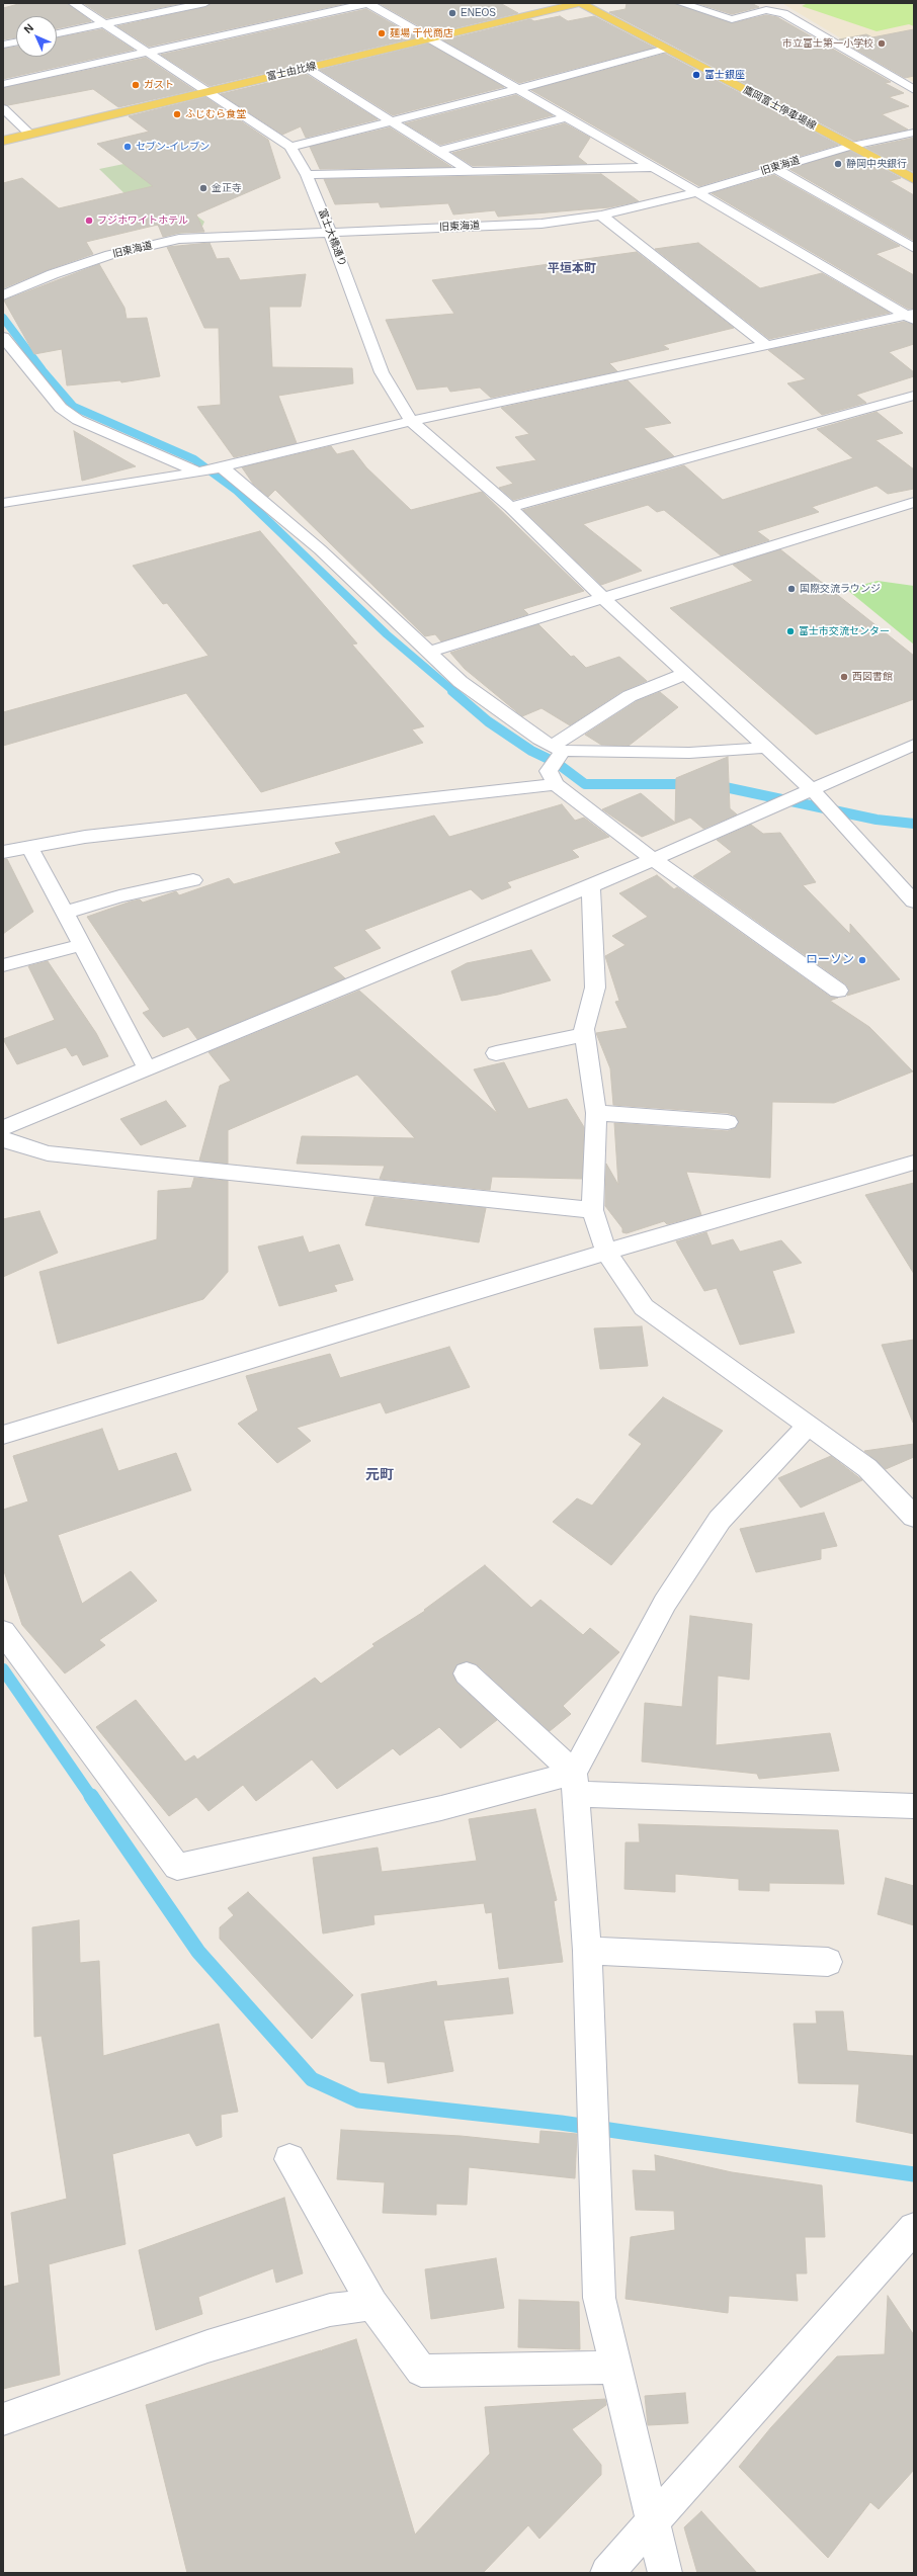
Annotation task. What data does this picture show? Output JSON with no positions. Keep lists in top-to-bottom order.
{
  "streets": {
    "main road": ["富士由比線", "鷹岡富士停車場線"],
    "street": ["旧東海道", "富士大橋通り"]
  },
  "crossings": [
    ["富士由比線", "鷹岡富士停車場線"],
    ["富士由比線", "富士大橋通り"],
    ["鷹岡富士停車場線", "旧東海道"],
    ["旧東海道", "富士大橋通り"]
  ],
  "districts": ["平垣本町", "元町"],
  "places": [
    "ENEOS",
    "麺場 千代商店",
    "市立富士第一小学校",
    "富士銀座",
    "ガスト",
    "ふじむら食堂",
    "セブン-イレブン",
    "静岡中央銀行",
    "金正寺",
    "フジホワイトホテル",
    "国際交流ラウンジ",
    "富士市交流センター",
    "西図書館",
    "ローソン"
  ],
  "north": "top left"
}
